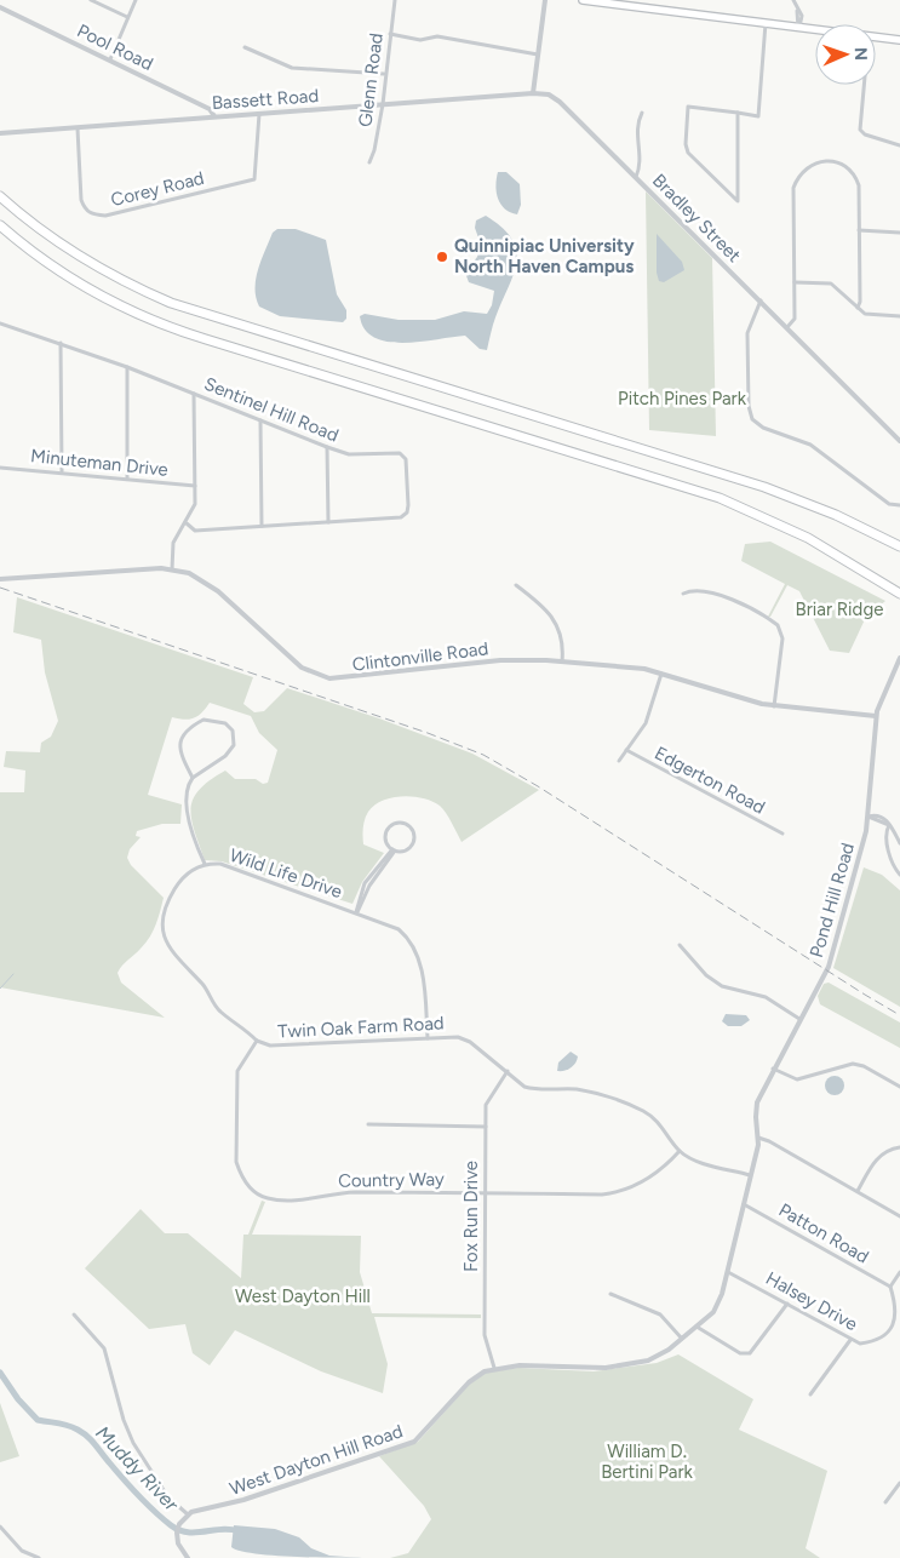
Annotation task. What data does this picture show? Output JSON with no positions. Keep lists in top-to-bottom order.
{
  "streets": {
    "street": [
      "Pool Road",
      "Glenn Road",
      "Bassett Road",
      "Corey Road",
      "Bradley Street",
      "Sentinel Hill Road",
      "Minuteman Drive",
      "Clintonville Road",
      "Edgerton Road",
      "Wild Life Drive",
      "Pond Hill Road",
      "Twin Oak Farm Road",
      "Country Way",
      "Fox Run Drive",
      "Patton Road",
      "Halsey Drive",
      "West Dayton Hill Road"
    ]
  },
  "crossings": [
    ["Pool Road", "Bassett Road"],
    ["Glenn Road", "Bassett Road"],
    ["Bassett Road", "Corey Road"],
    ["Bassett Road", "Bradley Street"],
    ["Clintonville Road", "Edgerton Road"],
    ["Clintonville Road", "Pond Hill Road"],
    ["Wild Life Drive", "Twin Oak Farm Road"],
    ["Wild Life Drive", "Country Way"],
    ["Twin Oak Farm Road", "Country Way"],
    ["Twin Oak Farm Road", "Fox Run Drive"],
    ["Country Way", "Fox Run Drive"],
    ["Fox Run Drive", "West Dayton Hill Road"],
    ["Patton Road", "Halsey Drive"]
  ],
  "water": ["Muddy River"],
  "parks": [
    "Pitch Pines Park",
    "Briar Ridge",
    "West Dayton Hill",
    "William D. Bertini Park"
  ],
  "places": ["Quinnipiac University North Haven Campus"],
  "north": "right"
}
